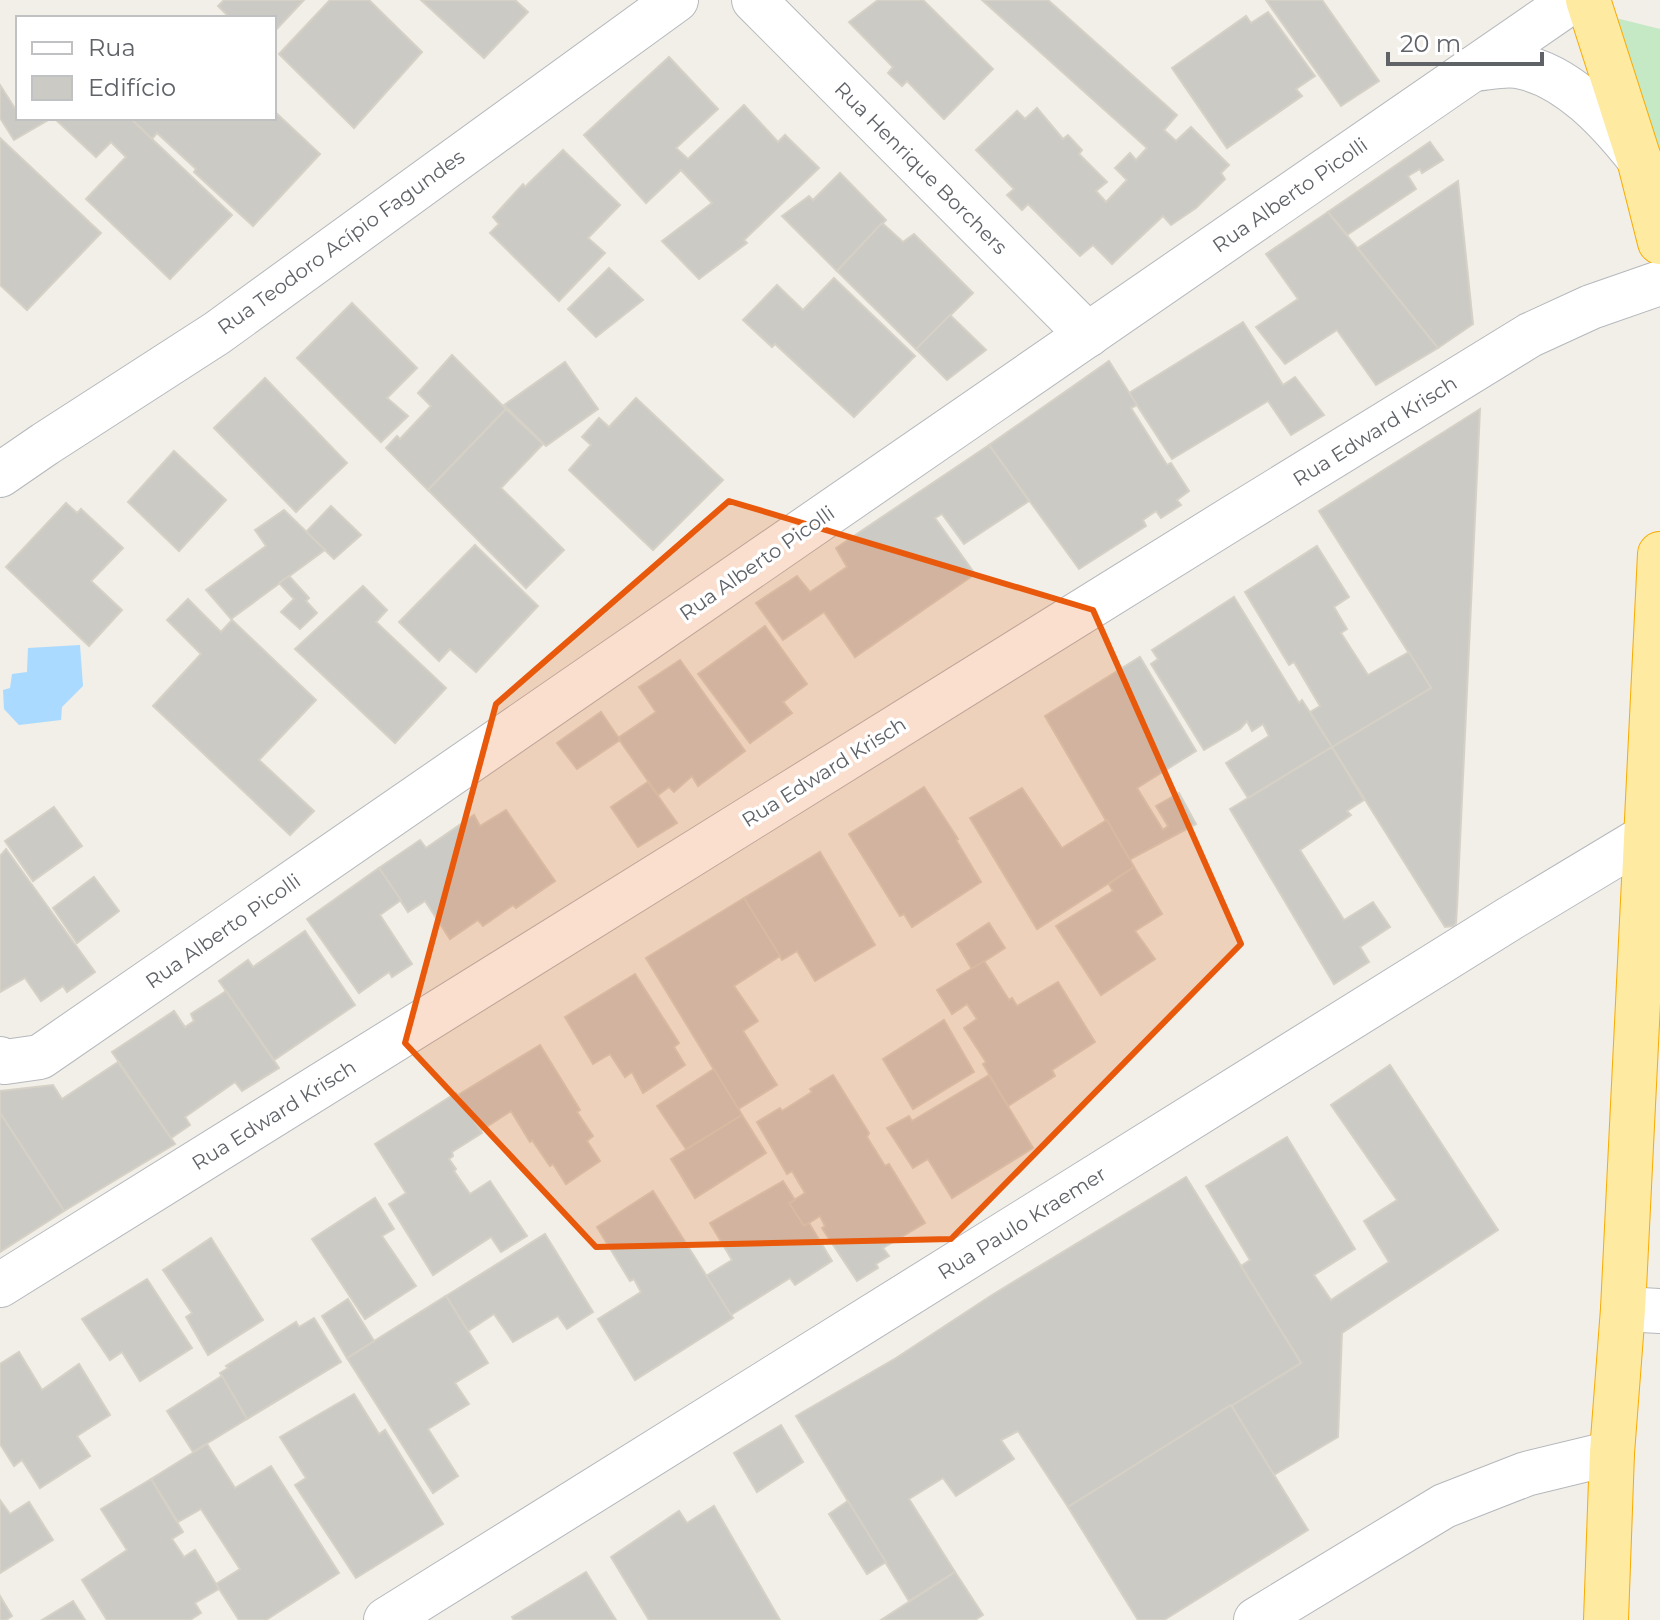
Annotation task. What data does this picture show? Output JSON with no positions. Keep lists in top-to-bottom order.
{
  "streets": {
    "street": [
      "Rua Henrique Borchers",
      "Rua Alberto Picolli",
      "Rua Teodoro Acípio Fagundes",
      "Rua Edward Krisch",
      "Rua Paulo Kraemer"
    ]
  },
  "crossings": [
    ["Rua Henrique Borchers", "Rua Alberto Picolli"]
  ],
  "legend": ["Rua", "Edifício"],
  "scale_bar": "20 m"
}
